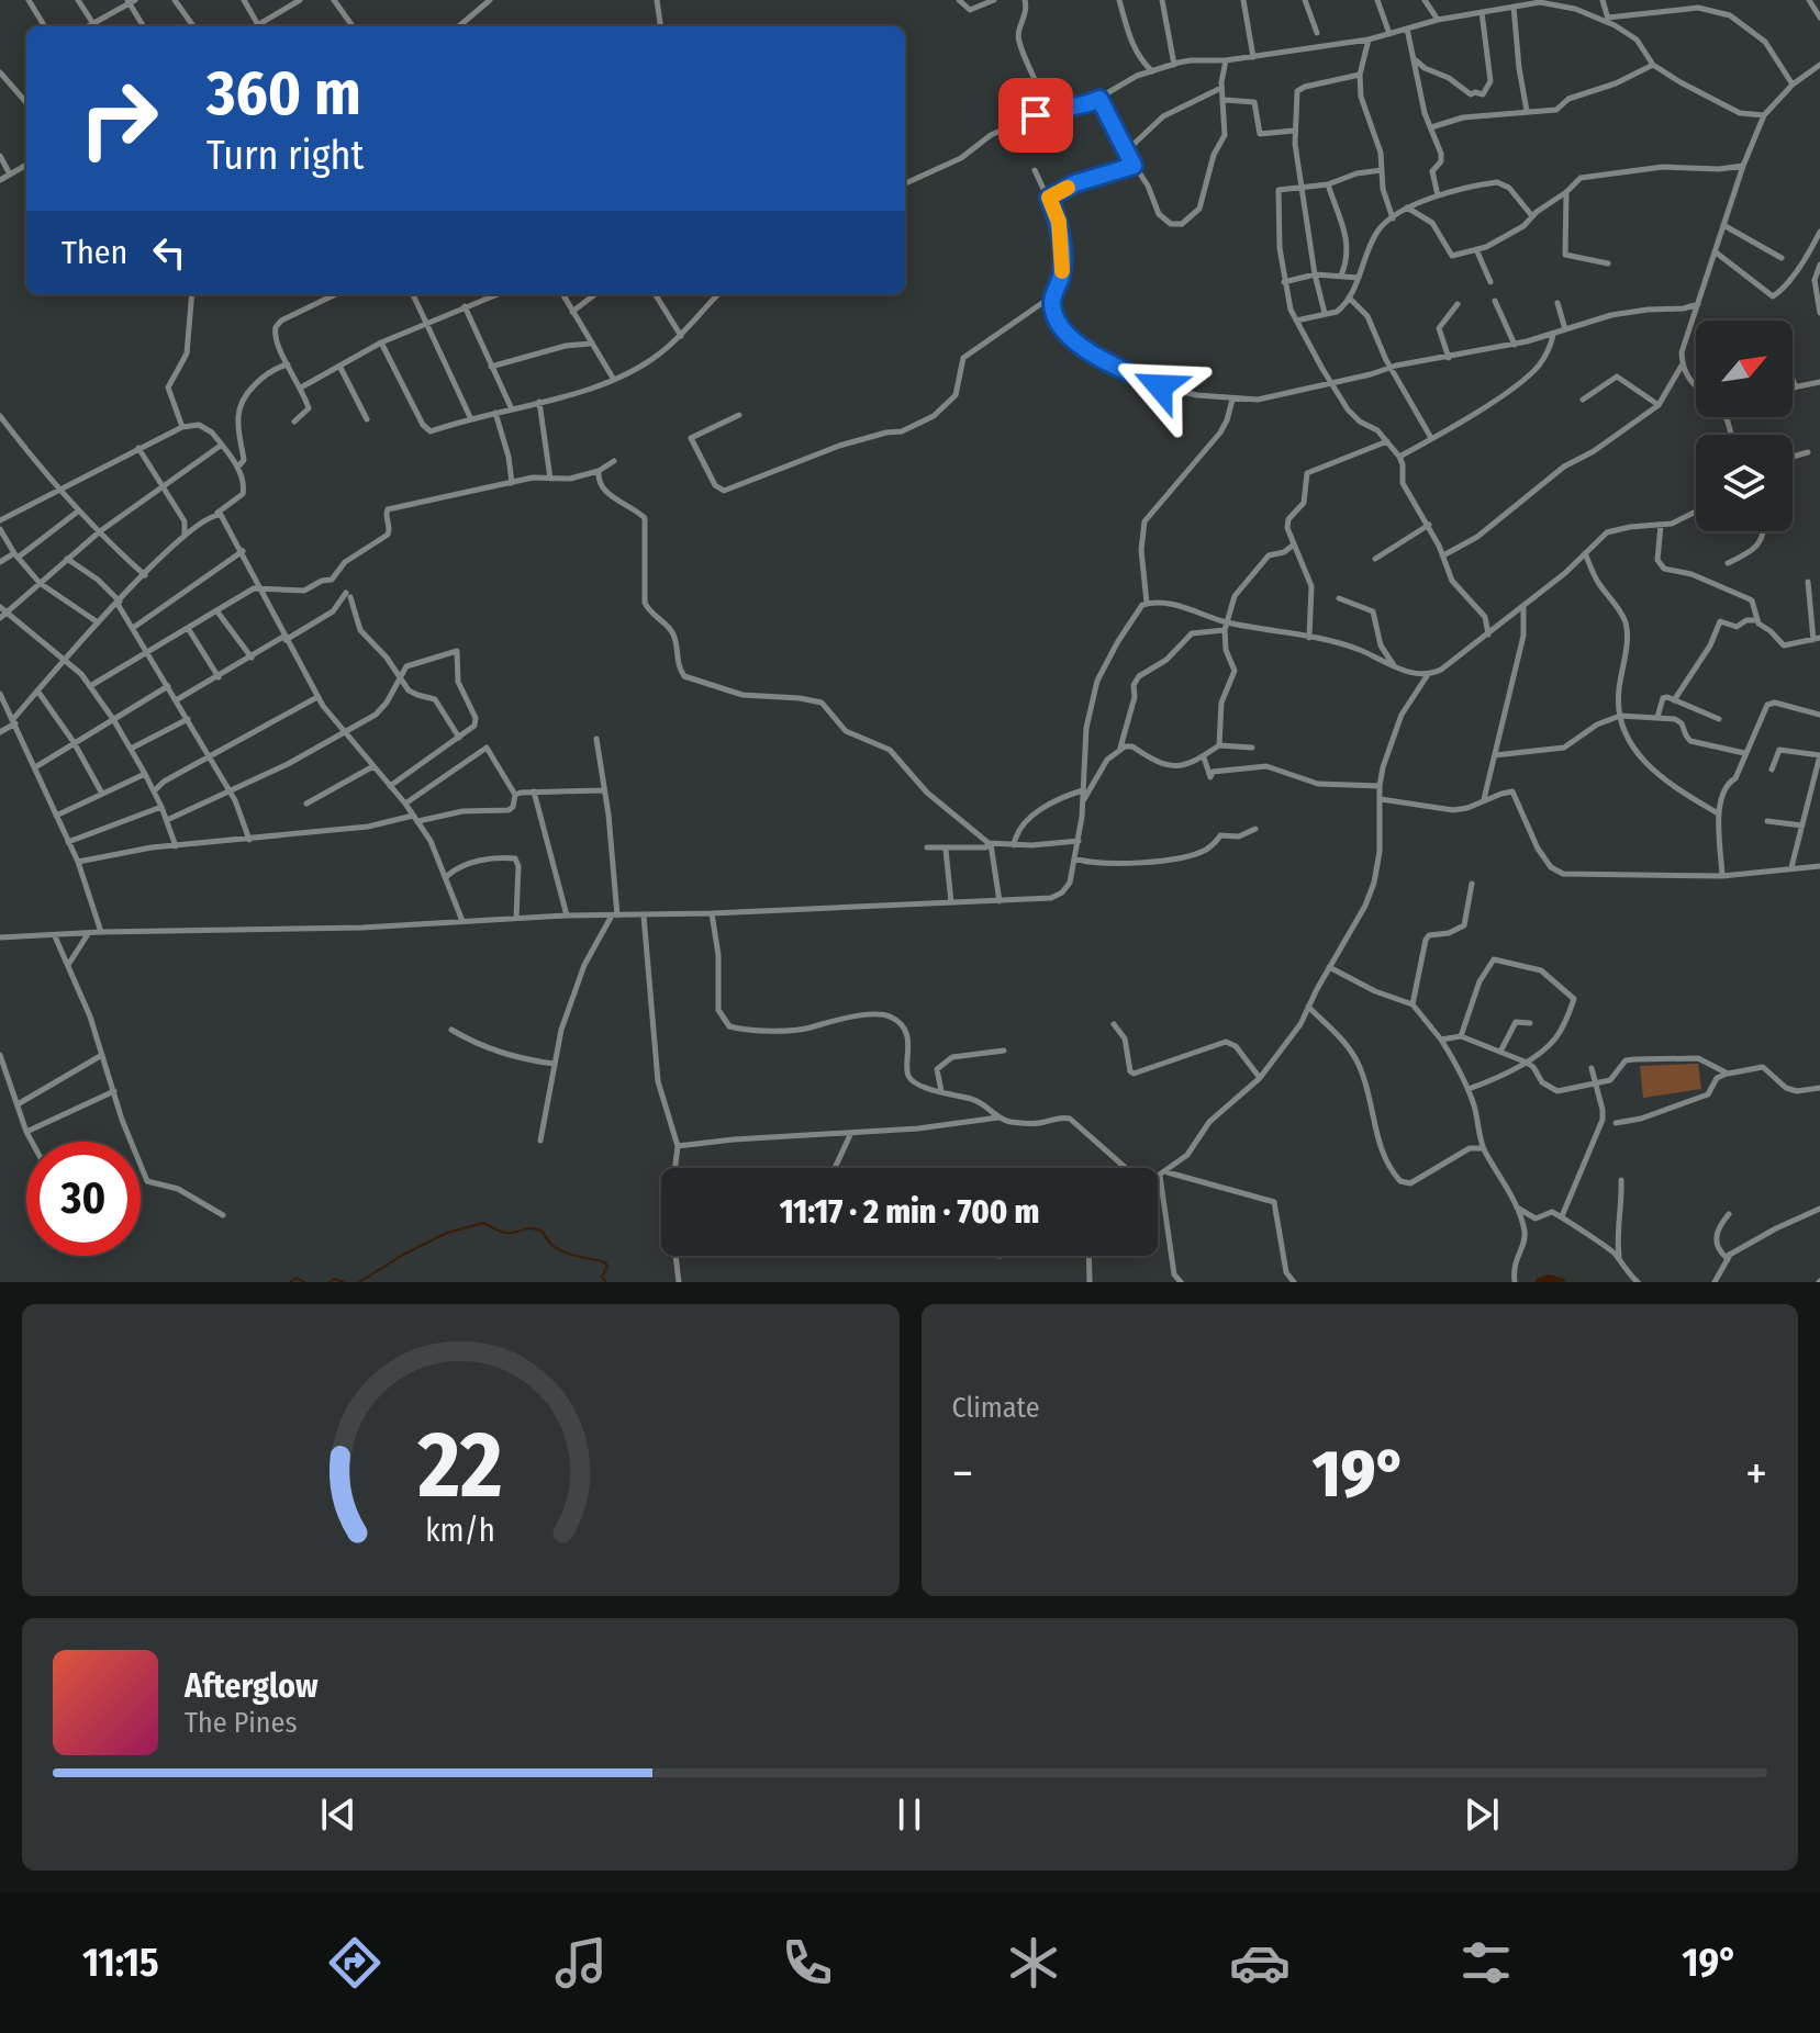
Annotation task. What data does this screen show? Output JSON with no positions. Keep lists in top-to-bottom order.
{
  "north": "top right",
  "page": {
    "turn": ["360 m", "Turn right"],
    "then": "Then",
    "limit": "30",
    "trip": "11:17 · 2 min · 700 m",
    "tile": "Climate",
    "heat": ["−", "19°", "+"],
    "song": ["Afterglow", "The Pines"],
    "tabs": ["11:15", "19°"],
    "gauge": ["22", "km/h"]
  }
}
